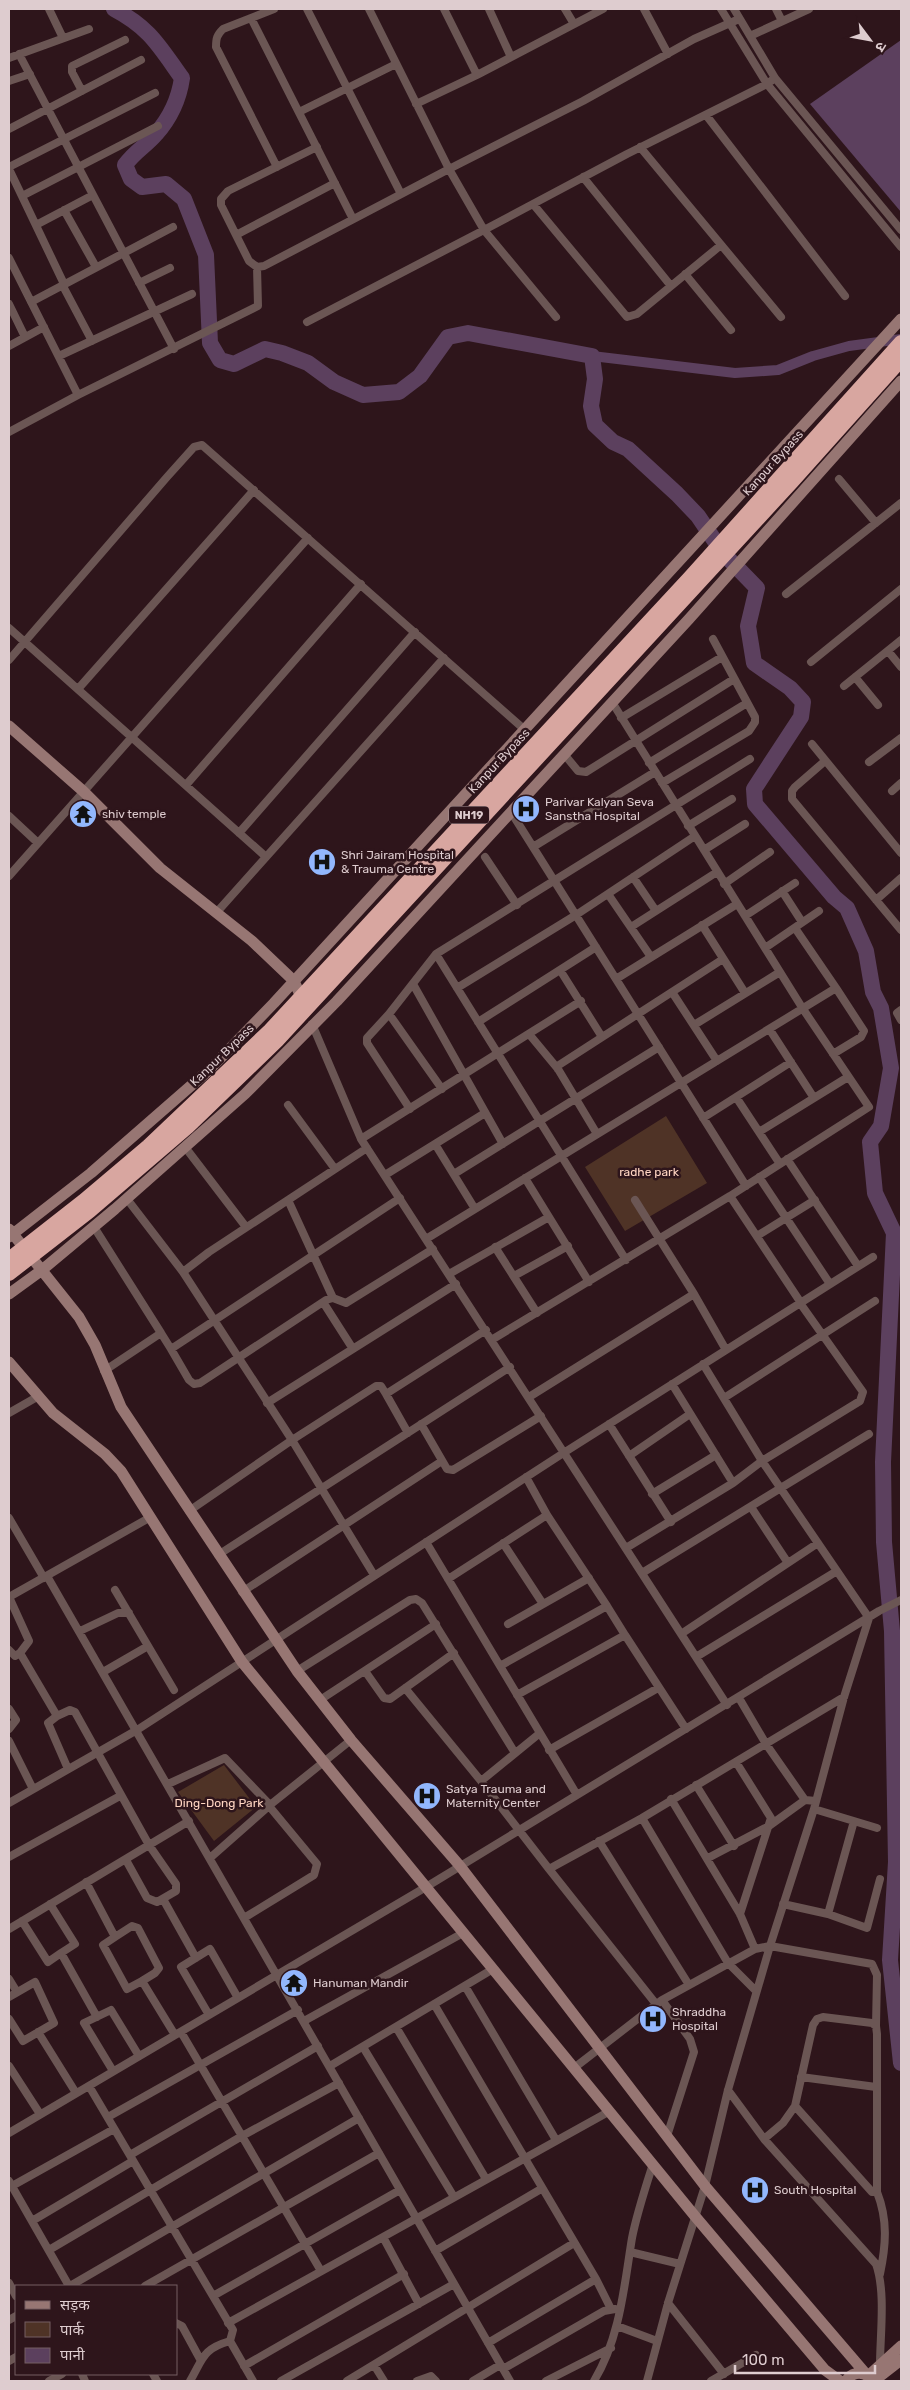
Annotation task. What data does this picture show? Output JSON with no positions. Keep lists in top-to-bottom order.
{
  "streets": {
    "highway": ["Kanpur Bypass", "NH19"]
  },
  "parks": ["radhe park", "Ding-Dong Park"],
  "places": {
    "hospital": [
      "Parivar Kalyan Seva Sanstha Hospital",
      "Shri Jairam Hospital & Trauma Centre",
      "Satya Trauma and Maternity Center",
      "Shraddha Hospital",
      "South Hospital"
    ],
    "temple": ["shiv temple", "Hanuman Mandir"]
  },
  "legend": ["सड़क", "पार्क", "पानी"],
  "scale_bar": "100 m",
  "north": "bottom right"
}
